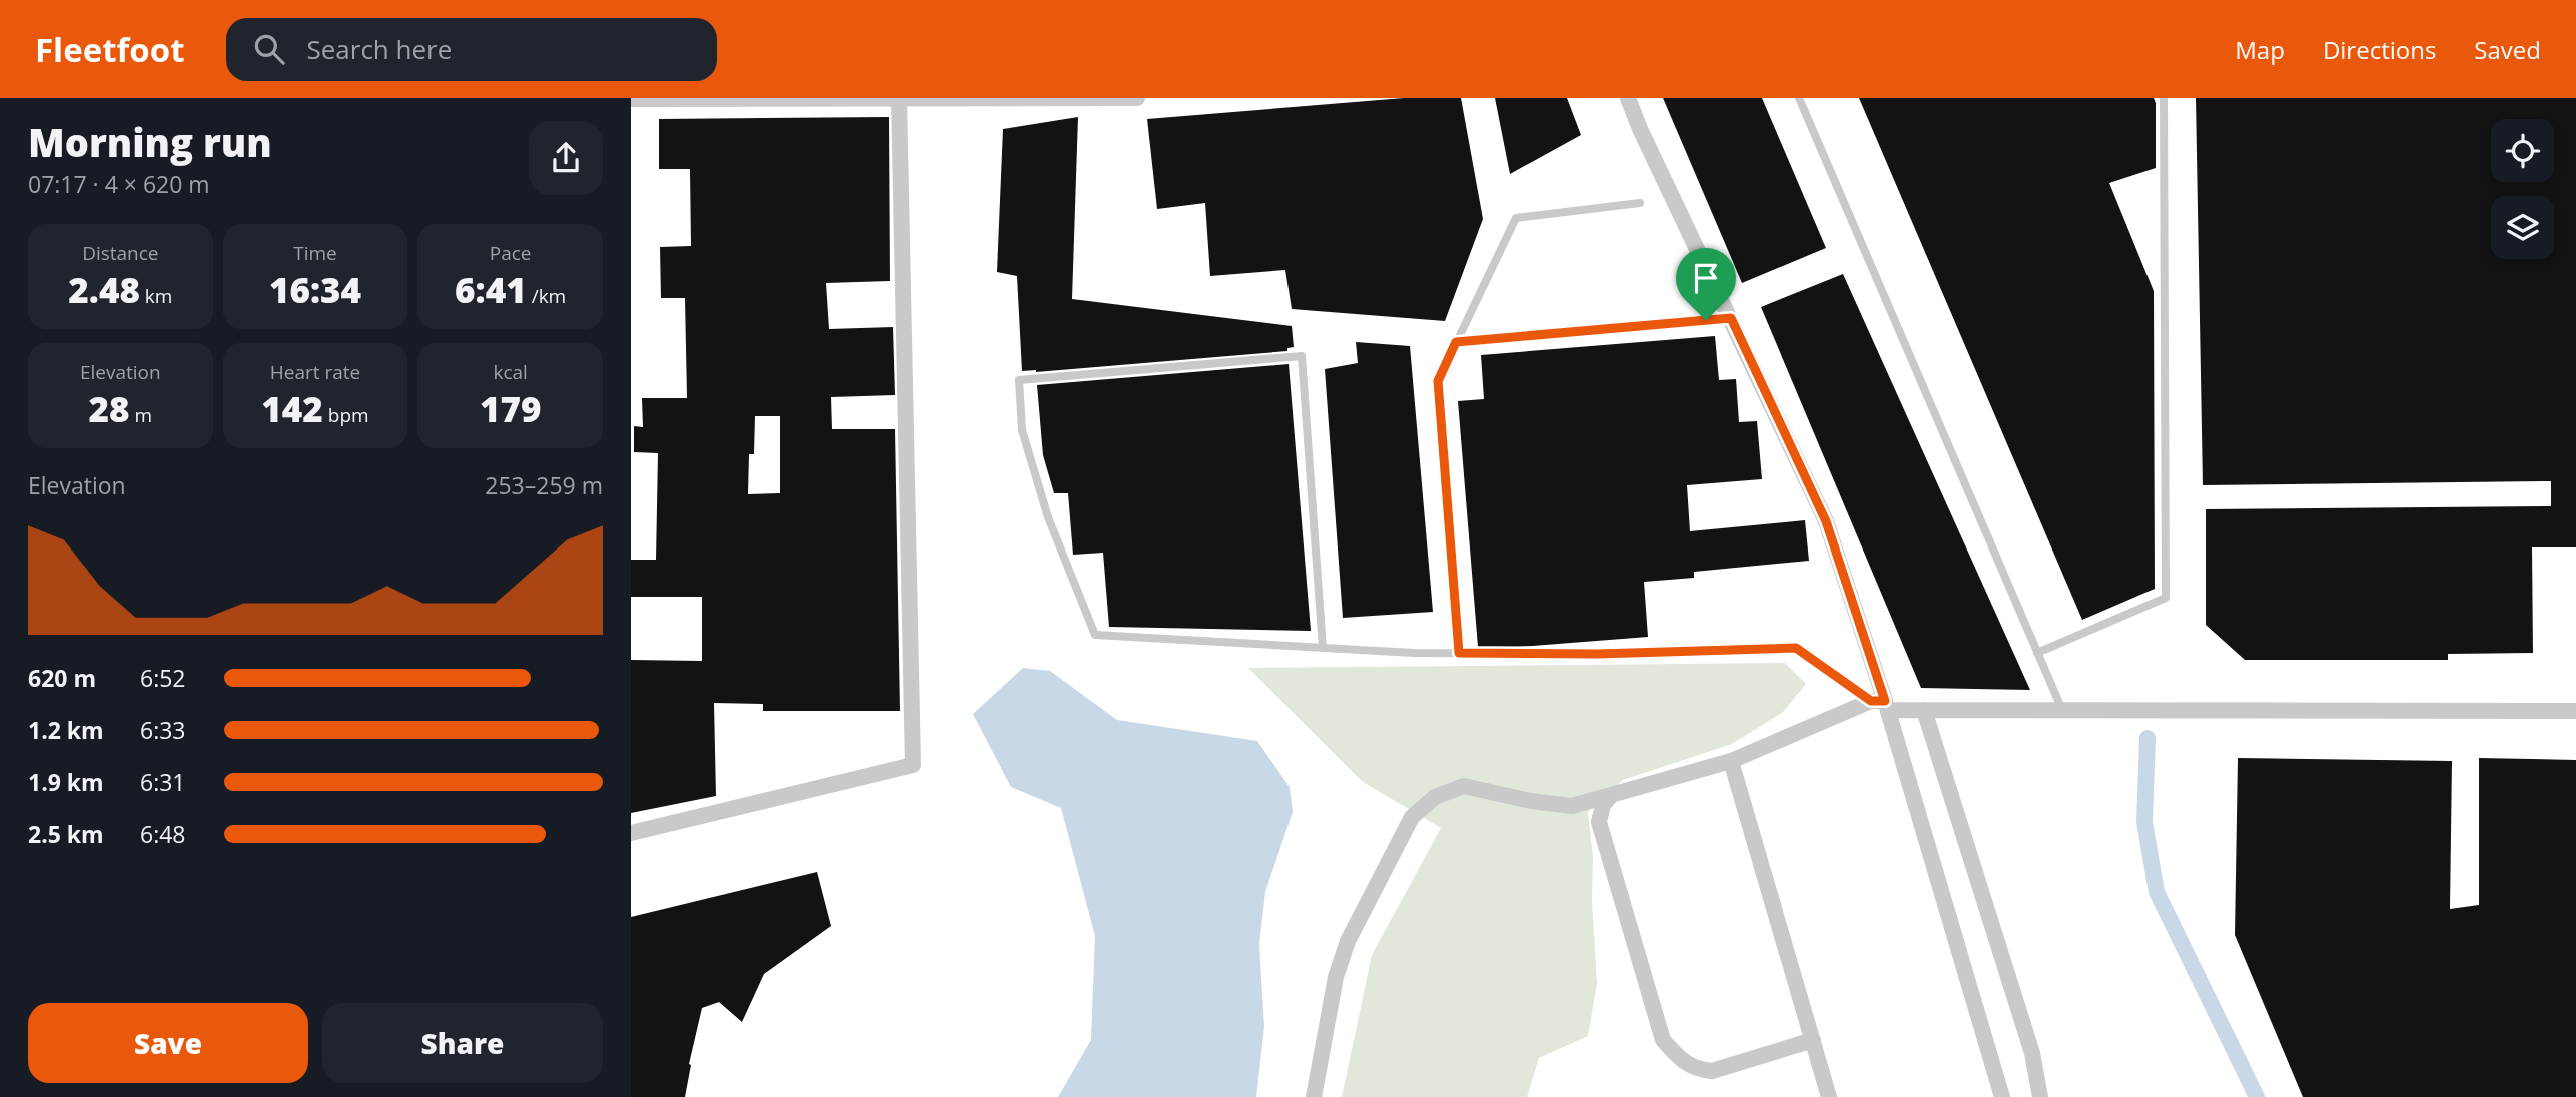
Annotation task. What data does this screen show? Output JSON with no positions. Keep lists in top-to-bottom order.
{
  "page": {
    "header": "Fleetfoot",
    "search": "Search here",
    "nav": ["Map", "Directions", "Saved"],
    "heading": ["Morning run", "07:17 · 4 × 620 m"],
    "stats": [
      ["Distance", "2.48 km"],
      ["Time", "16:34"],
      ["Pace", "6:41 /km"],
      ["Elevation", "28 m"],
      ["Heart rate", "142 bpm"],
      ["kcal", "179"]
    ],
    "chart": ["Elevation", "253–259 m"],
    "list": [
      {
        "name": "620 m",
        "note": "6:52"
      },
      {
        "name": "1.2 km",
        "note": "6:33"
      },
      {
        "name": "1.9 km",
        "note": "6:31"
      },
      {
        "name": "2.5 km",
        "note": "6:48"
      }
    ],
    "buttons": ["Save", "Share"]
  }
}
